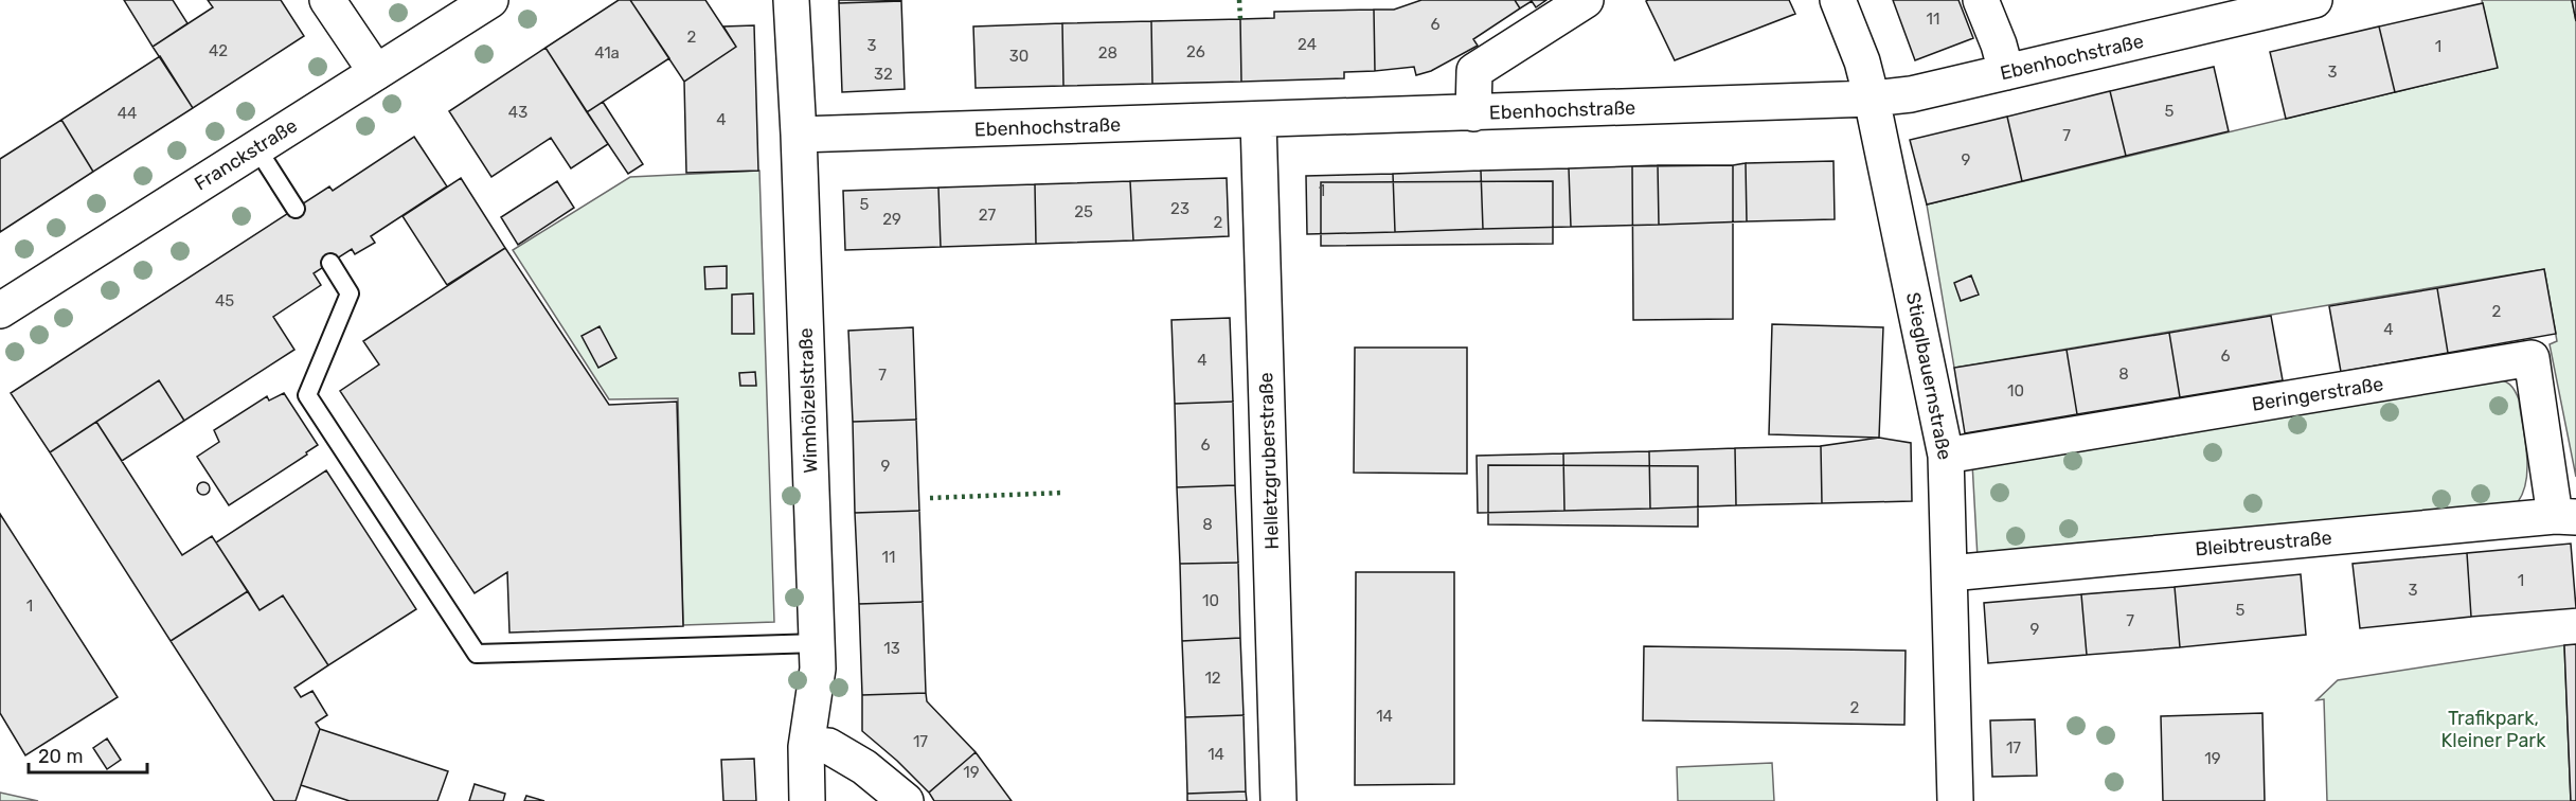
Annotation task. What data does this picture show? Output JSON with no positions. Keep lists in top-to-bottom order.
{
  "streets": {
    "street": [
      "Ebenhochstraße",
      "Franckstraße",
      "Stieglbauernstraße",
      "Beringerstraße",
      "Wimhölzelstraße",
      "Helletzgruberstraße",
      "Bleibtreustraße"
    ]
  },
  "crossings": [
    ["Ebenhochstraße", "Stieglbauernstraße"],
    ["Ebenhochstraße", "Wimhölzelstraße"],
    ["Ebenhochstraße", "Helletzgruberstraße"],
    ["Stieglbauernstraße", "Beringerstraße"],
    ["Stieglbauernstraße", "Bleibtreustraße"],
    ["Beringerstraße", "Bleibtreustraße"]
  ],
  "parks": ["Trafikpark, Kleiner Park"],
  "house_numbers": [
    "11",
    "6",
    "2",
    "24",
    "3",
    "1",
    "42",
    "26",
    "41a",
    "28",
    "30",
    "3",
    "32",
    "5",
    "43",
    "44",
    "4",
    "7",
    "9",
    "1",
    "5",
    "23",
    "25",
    "27",
    "29",
    "2",
    "45",
    "2",
    "4",
    "6",
    "4",
    "8",
    "7",
    "10",
    "6",
    "9",
    "8",
    "11",
    "1",
    "3",
    "10",
    "1",
    "5",
    "7",
    "9",
    "13",
    "12",
    "2",
    "14",
    "17",
    "17",
    "14",
    "19",
    "19"
  ],
  "scale_bar": "20 m"
}
